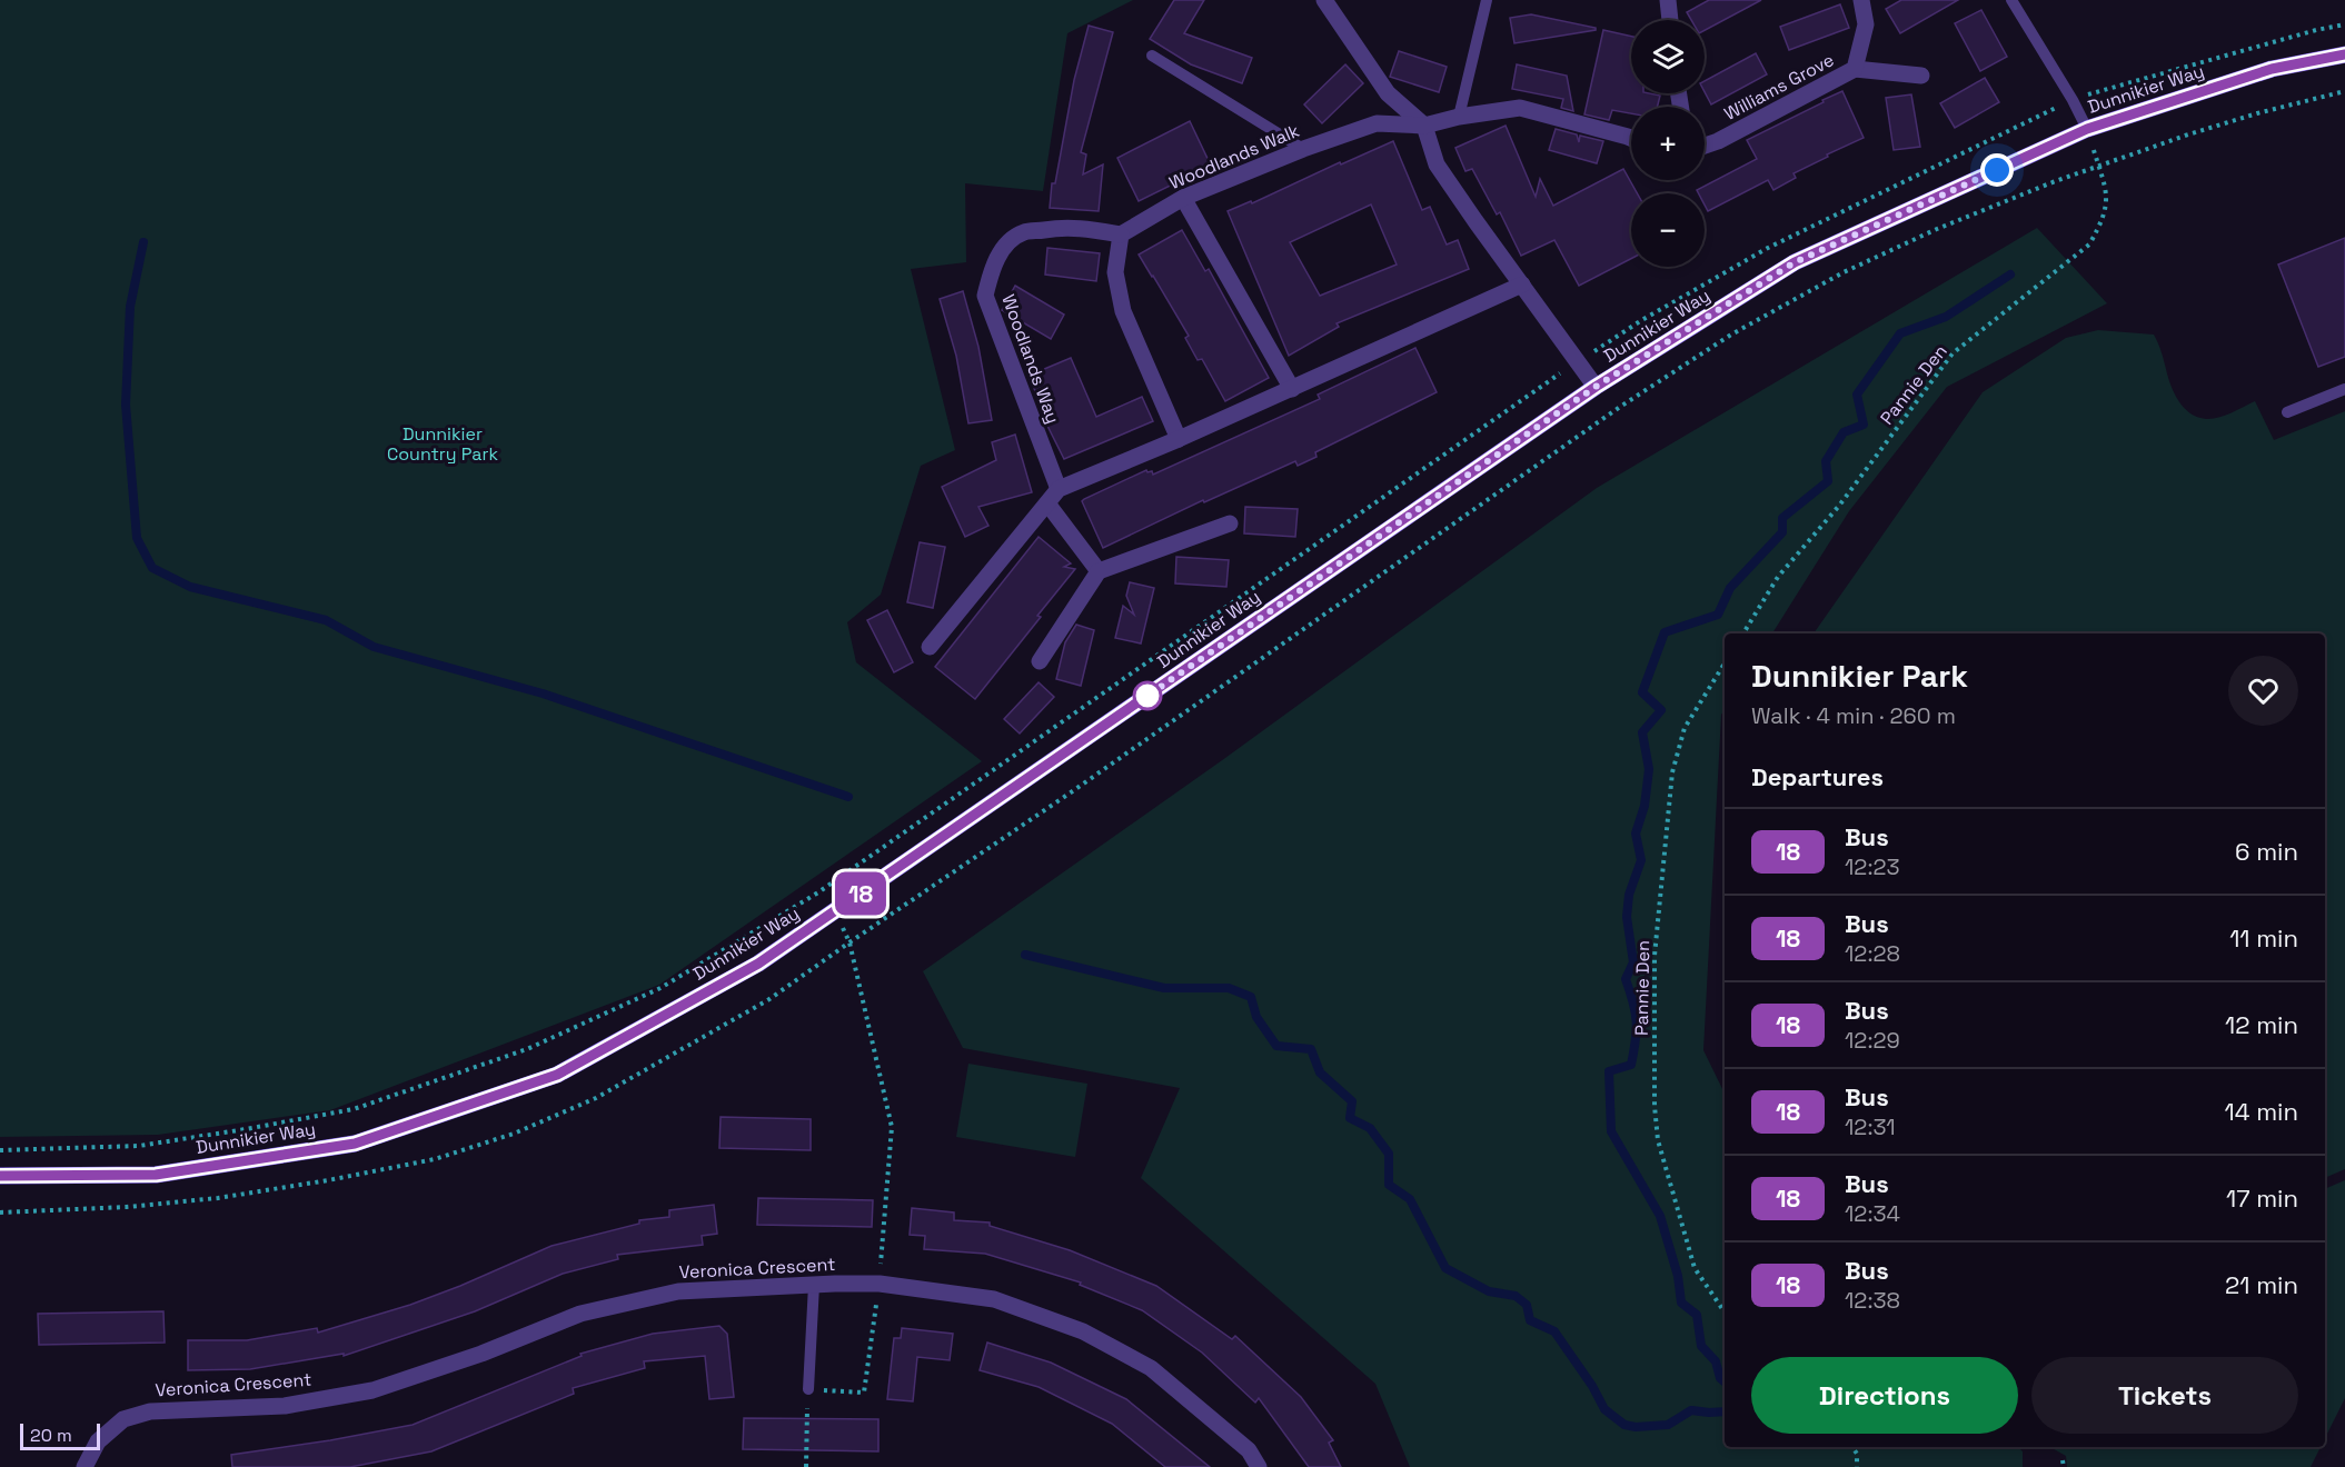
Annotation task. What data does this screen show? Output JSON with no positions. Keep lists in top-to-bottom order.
{
  "streets": {
    "main road": ["Dunnikier Way"],
    "street": [
      "Williams Grove",
      "Woodlands Walk",
      "Woodlands Way",
      "Veronica Crescent"
    ],
    "path": ["Pannie Den"]
  },
  "crossings": [
    ["Dunnikier Way", "Pannie Den"],
    ["Woodlands Walk", "Woodlands Way"]
  ],
  "parks": ["Dunnikier Country Park"],
  "lines": ["bus line 18"],
  "scale_bar": "20 m",
  "page": {
    "on_map": "18",
    "map_buttons": ["+", "−"],
    "heading": [
      ["Dunnikier Park", "Walk · 4 min · 260 m"],
      "Departures"
    ],
    "list": [
      {
        "mark": "18",
        "name": "Bus",
        "note": "12:23",
        "value": "6 min"
      },
      {
        "mark": "18",
        "name": "Bus",
        "note": "12:28",
        "value": "11 min"
      },
      {
        "mark": "18",
        "name": "Bus",
        "note": "12:29",
        "value": "12 min"
      },
      {
        "mark": "18",
        "name": "Bus",
        "note": "12:31",
        "value": "14 min"
      },
      {
        "mark": "18",
        "name": "Bus",
        "note": "12:34",
        "value": "17 min"
      },
      {
        "mark": "18",
        "name": "Bus",
        "note": "12:38",
        "value": "21 min"
      }
    ],
    "buttons": ["Directions", "Tickets"],
    "scale": "20 m"
  }
}
